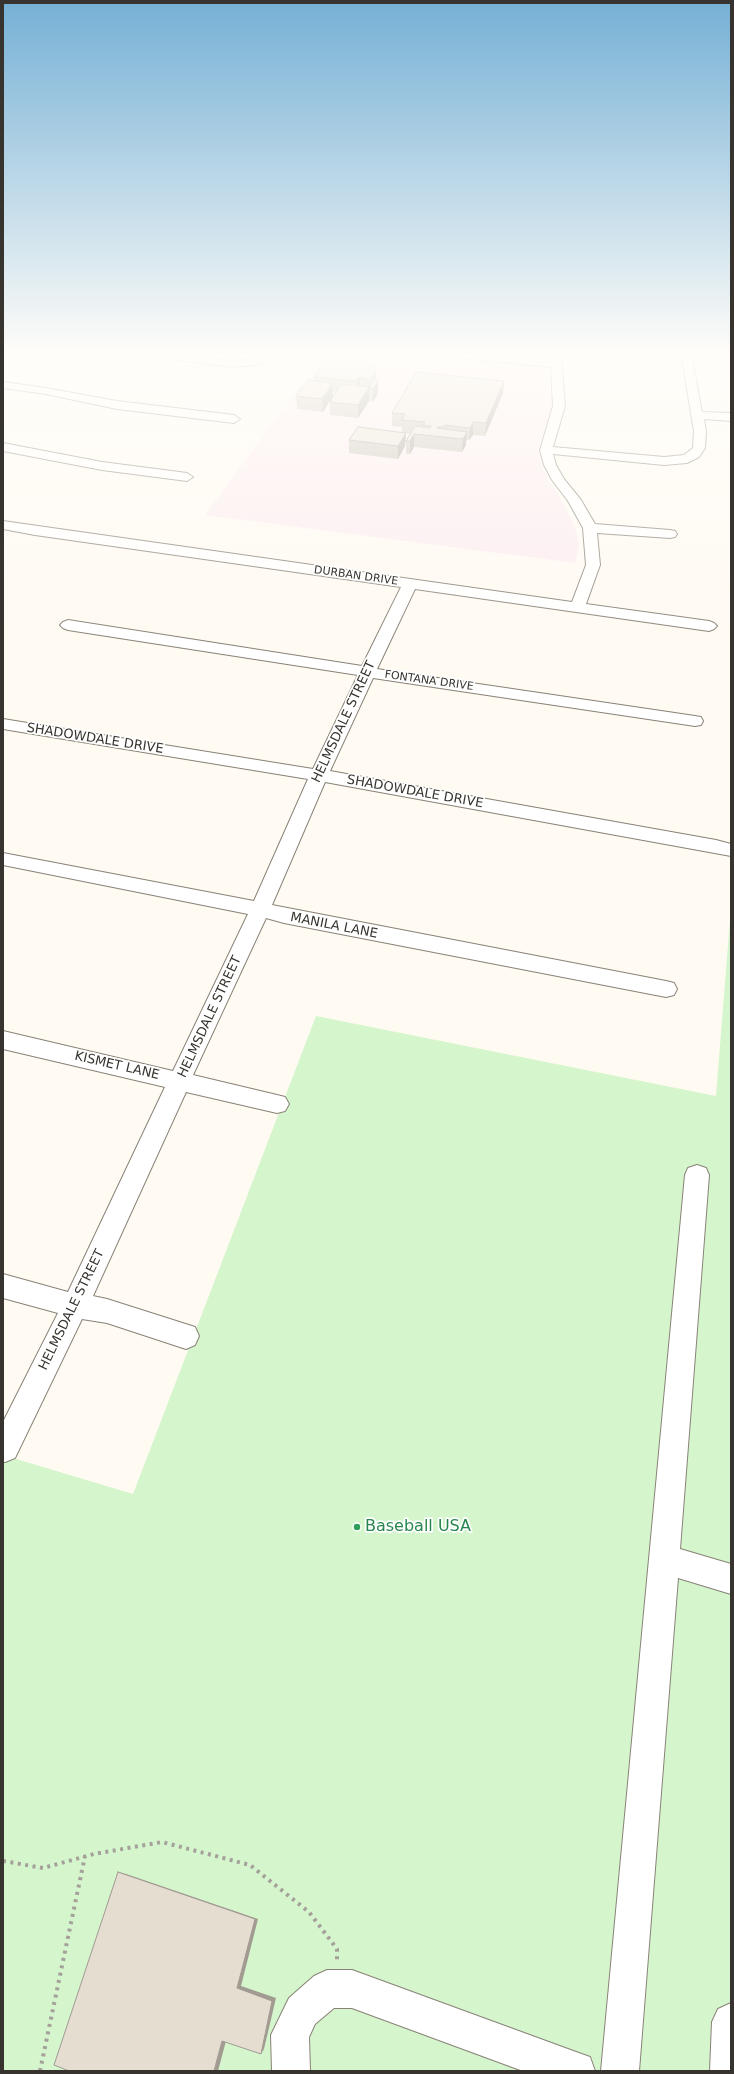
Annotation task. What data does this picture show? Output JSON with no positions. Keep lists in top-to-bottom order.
{
  "streets": {
    "street": [
      "DURBAN DRIVE",
      "FONTANA DRIVE",
      "HELMSDALE STREET",
      "SHADOWDALE DRIVE",
      "MANILA LANE",
      "KISMET LANE"
    ]
  },
  "crossings": [
    ["DURBAN DRIVE", "HELMSDALE STREET"],
    ["FONTANA DRIVE", "HELMSDALE STREET"],
    ["HELMSDALE STREET", "SHADOWDALE DRIVE"],
    ["HELMSDALE STREET", "MANILA LANE"],
    ["HELMSDALE STREET", "KISMET LANE"]
  ],
  "places": ["Baseball USA"]
}
